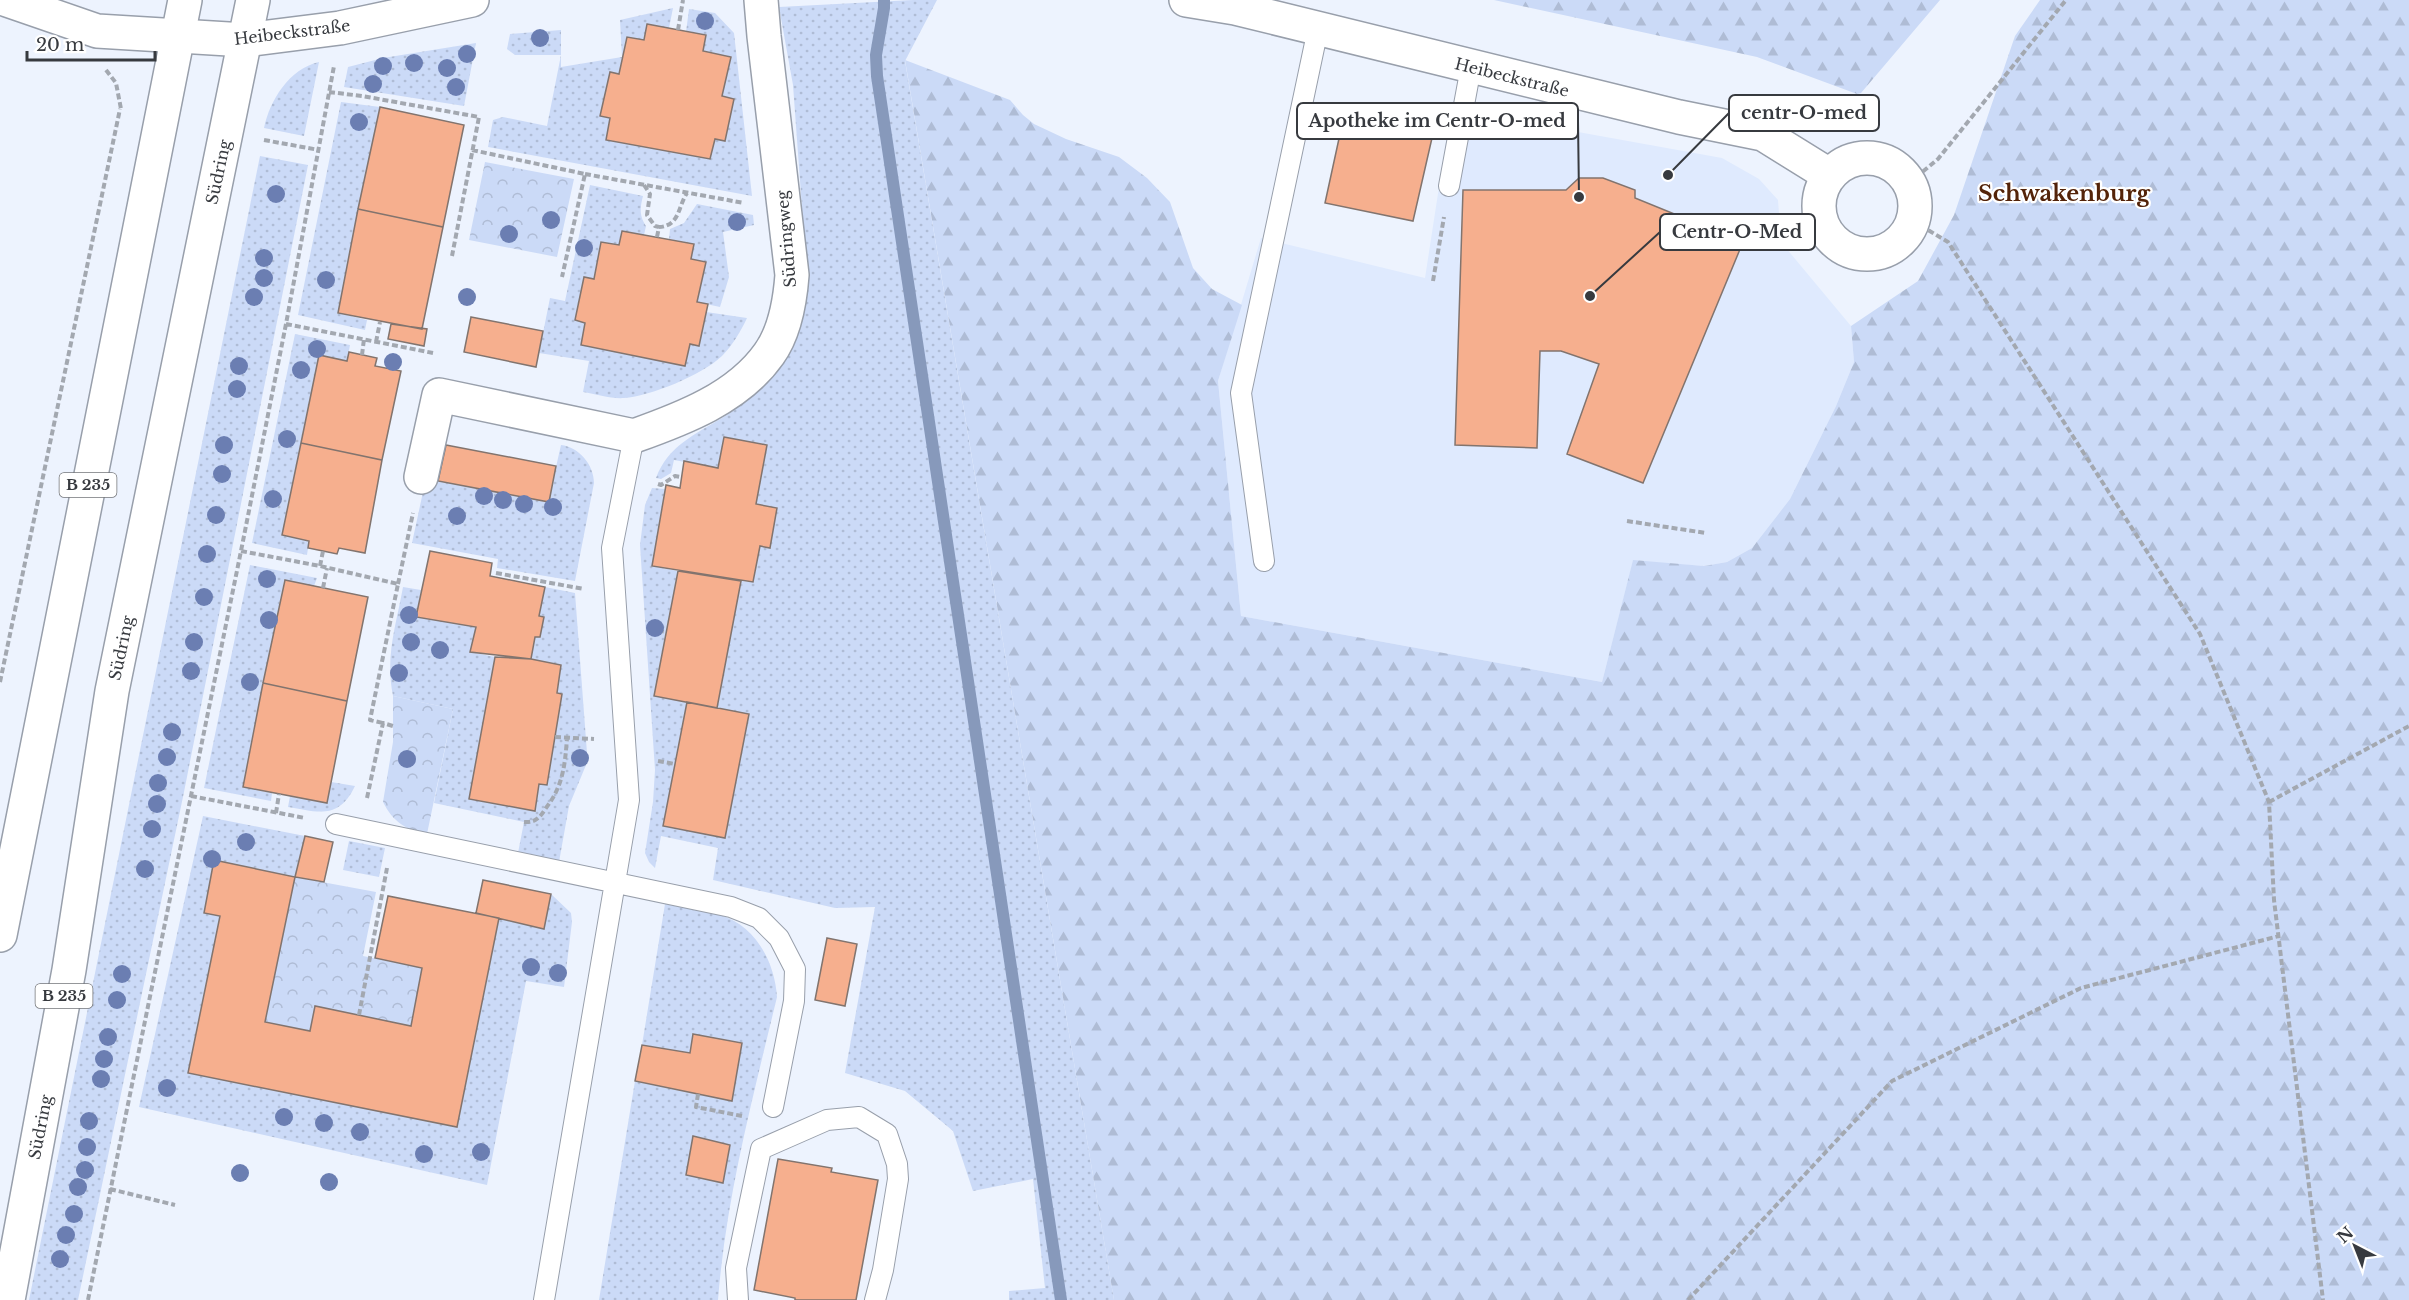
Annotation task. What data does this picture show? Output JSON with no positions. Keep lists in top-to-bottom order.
{
  "streets": {
    "street": [
      "Heibeckstraße",
      "Südring",
      "Südringweg",
      "B 235"
    ]
  },
  "crossings": [
    ["Heibeckstraße", "Südring"],
    ["Heibeckstraße", "B 235"]
  ],
  "districts": ["Schwakenburg"],
  "places": ["centr-O-med", "Apotheke im Centr-O-med", "Centr-O-Med"],
  "scale_bar": "20 m",
  "north": "top left"
}
